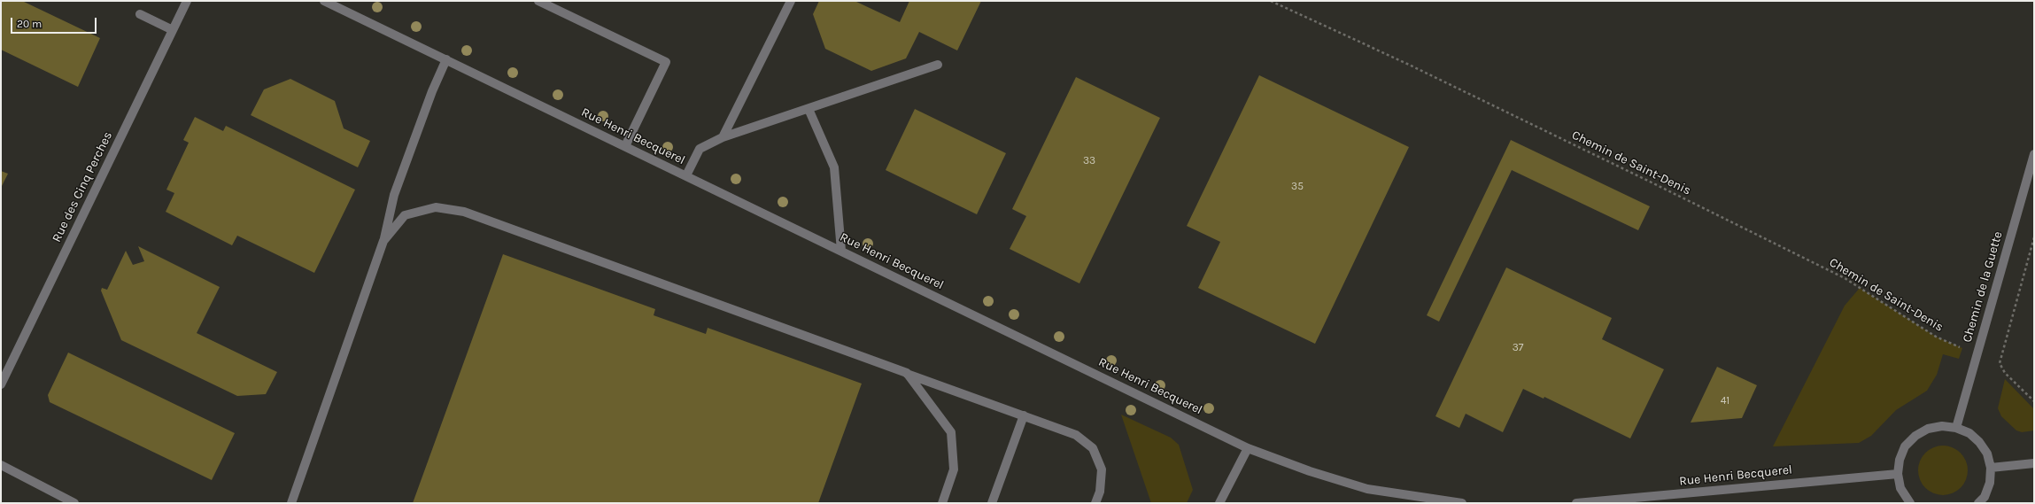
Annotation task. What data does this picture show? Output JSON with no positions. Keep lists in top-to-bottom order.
{
  "streets": {
    "street": ["Rue Henri Becquerel", "Rue des Cinq Perches", "Chemin de la Guette"],
    "path": ["Chemin de Saint-Denis"]
  },
  "crossings": [
    ["Chemin de Saint-Denis", "Chemin de la Guette"]
  ],
  "house_numbers": [
    "33",
    "35",
    "37",
    "41"
  ],
  "scale_bar": "20 m"
}
